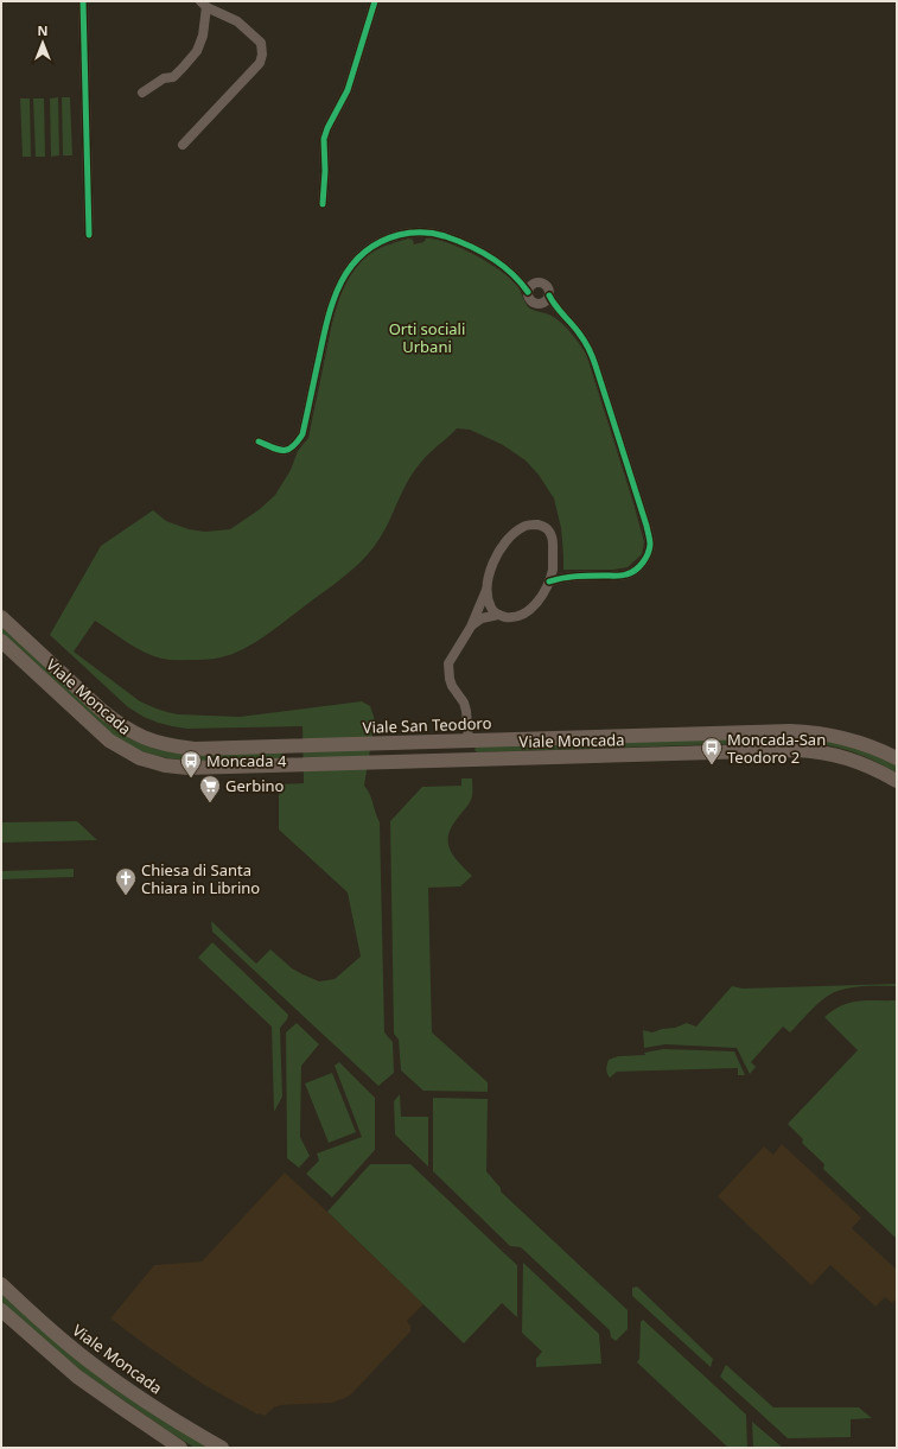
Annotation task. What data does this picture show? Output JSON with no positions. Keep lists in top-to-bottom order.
{
  "streets": {
    "main road": ["Viale Moncada", "Viale San Teodoro"]
  },
  "parks": ["Orti sociali Urbani"],
  "places": {
    "bus stop": ["Moncada-San Teodoro 2", "Moncada 4"],
    "supermarket": ["Gerbino"],
    "church": ["Chiesa di Santa Chiara in Librino"]
  },
  "north": "top"
}
